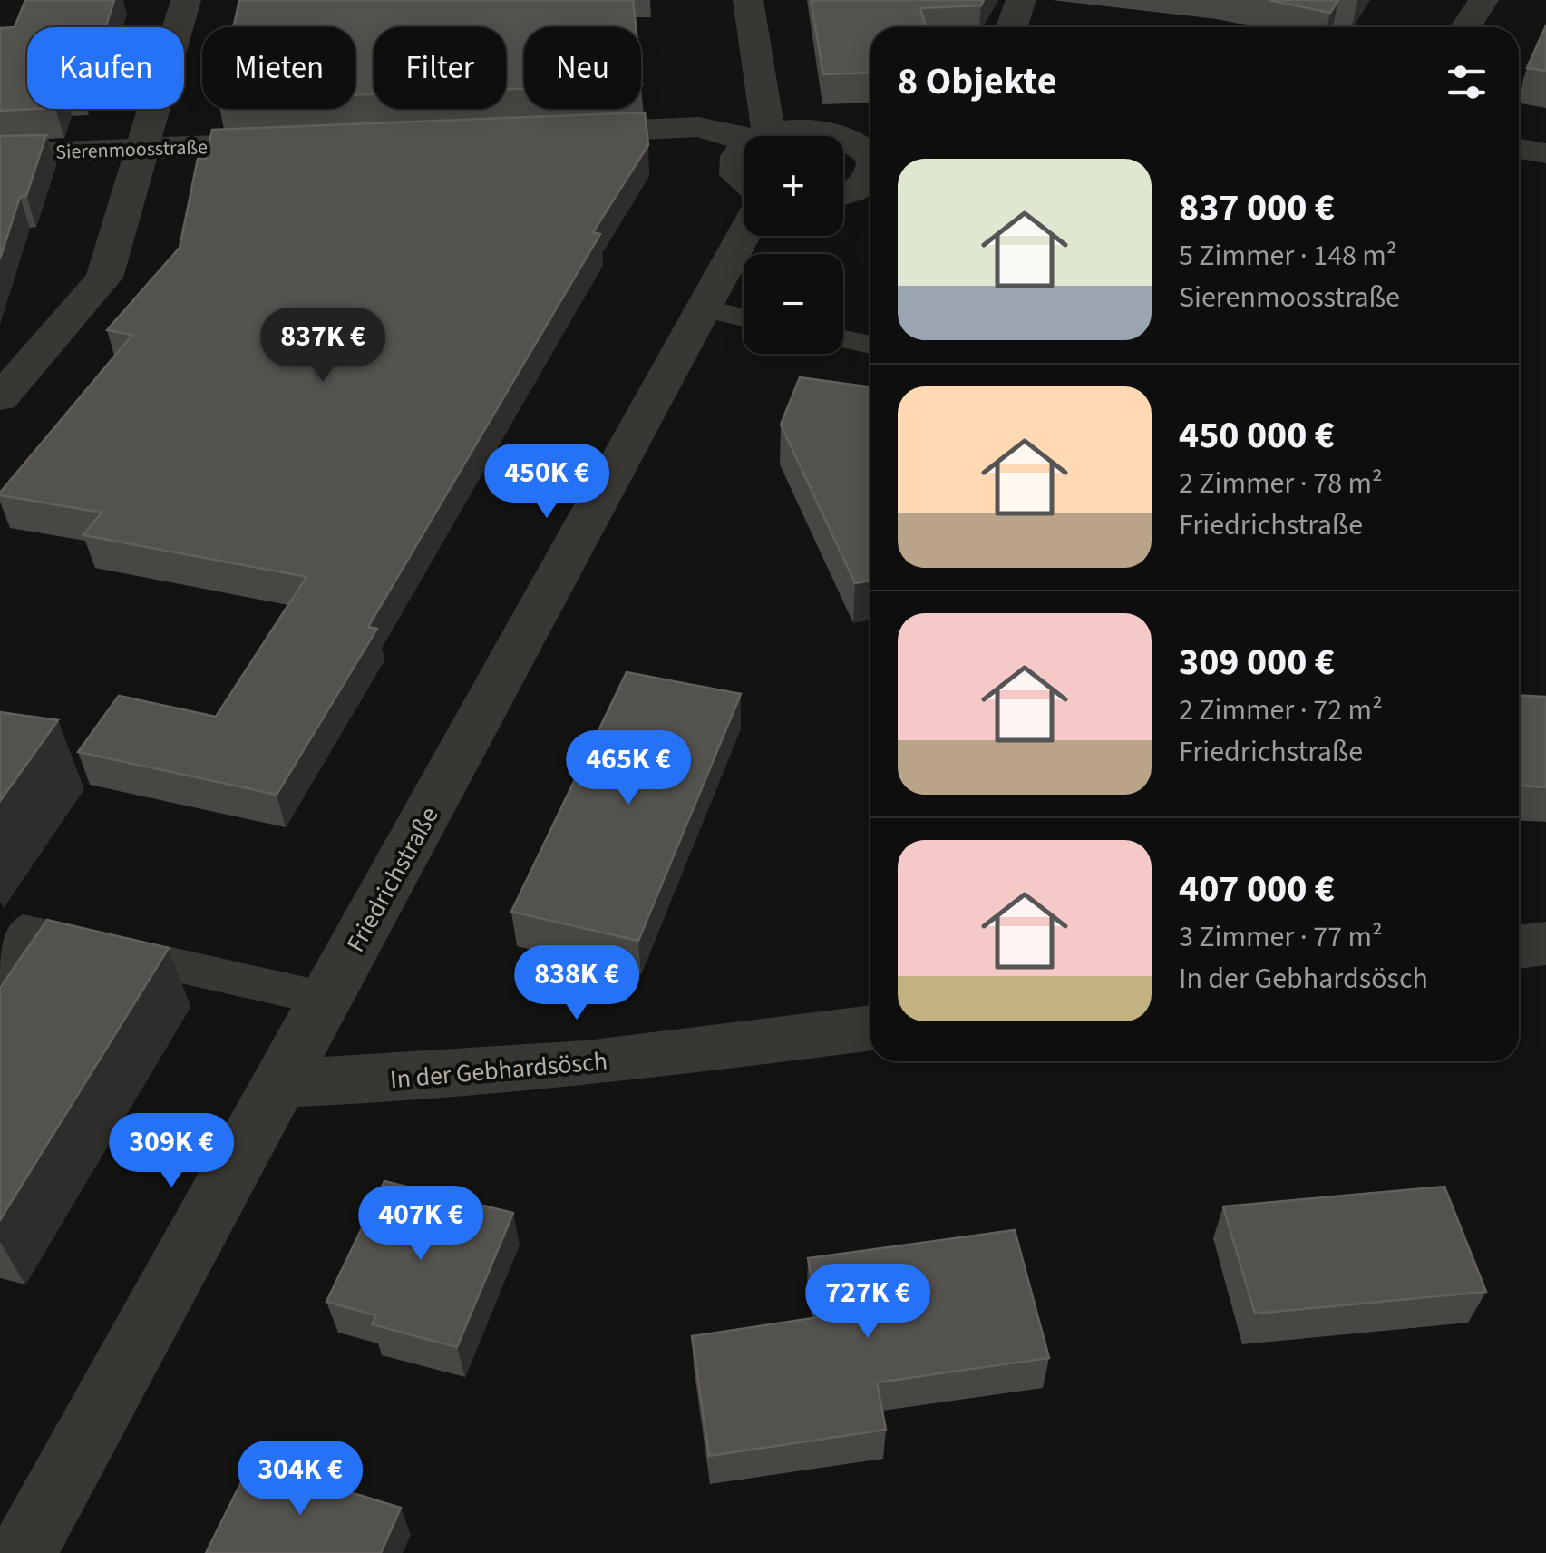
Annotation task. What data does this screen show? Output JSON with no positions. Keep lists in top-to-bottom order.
{
  "streets": {
    "street": ["Sierenmoosstraße", "Friedrichstraße", "In der Gebhardsösch"]
  },
  "crossings": [
    ["Friedrichstraße", "In der Gebhardsösch"]
  ],
  "page": {
    "chip": [
      "Kaufen",
      "Mieten",
      "Filter",
      "Neu"
    ],
    "heading": "8 Objekte",
    "map_buttons": ["+", "−"],
    "list": [
      {
        "name": "837 000 €",
        "note": "5 Zimmer · 148 m² · Sierenmoosstraße"
      },
      {
        "name": "450 000 €",
        "note": "2 Zimmer · 78 m² · Friedrichstraße"
      },
      {
        "name": "309 000 €",
        "note": "2 Zimmer · 72 m² · Friedrichstraße"
      },
      {
        "name": "407 000 €",
        "note": "3 Zimmer · 77 m² · In der Gebhardsösch"
      }
    ],
    "price": [
      "837K €",
      "450K €",
      "465K €",
      "838K €",
      "309K €",
      "407K €",
      "727K €",
      "304K €"
    ]
  }
}
